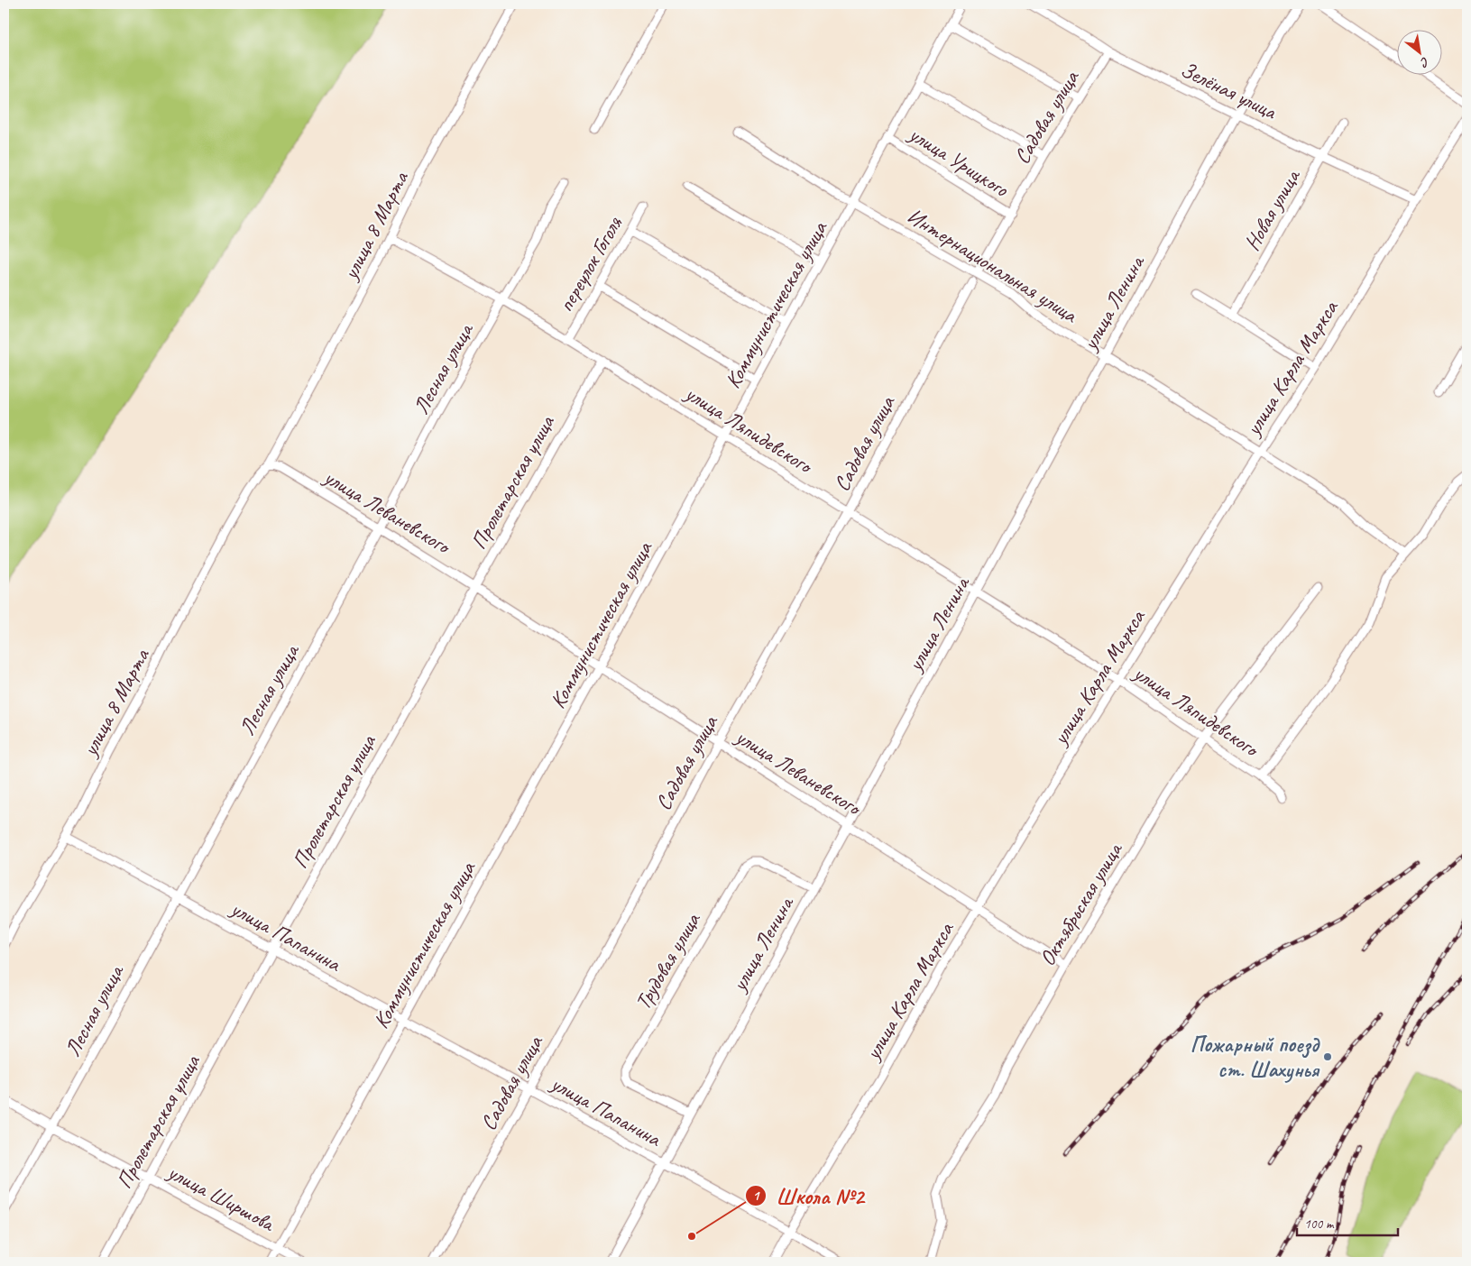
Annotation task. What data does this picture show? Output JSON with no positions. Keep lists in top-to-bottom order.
{
  "streets": {
    "street": [
      "Зелёная улица",
      "Садовая улица",
      "улица Урицкого",
      "Новая улица",
      "улица 8 Марта",
      "переулок Гоголя",
      "Интернациональная улица",
      "улица Ленина",
      "Коммунистическая улица",
      "улица Карла Маркса",
      "Лесная улица",
      "улица Ляпидевского",
      "Пролетарская улица",
      "улица Леваневского",
      "Октябрьская улица",
      "улица Папанина",
      "Трудовая улица",
      "улица Ширшова"
    ]
  },
  "crossings": [
    ["Зелёная улица", "Садовая улица"],
    ["Зелёная улица", "Новая улица"],
    ["Зелёная улица", "улица Ленина"],
    ["Зелёная улица", "улица Карла Маркса"],
    ["Садовая улица", "улица Урицкого"],
    ["Садовая улица", "Интернациональная улица"],
    ["Садовая улица", "улица Ляпидевского"],
    ["Садовая улица", "улица Леваневского"],
    ["Садовая улица", "улица Папанина"],
    ["улица Урицкого", "Коммунистическая улица"],
    ["улица 8 Марта", "улица Ляпидевского"],
    ["улица 8 Марта", "улица Леваневского"],
    ["улица 8 Марта", "улица Папанина"],
    ["переулок Гоголя", "улица Ляпидевского"],
    ["Интернациональная улица", "улица Ленина"],
    ["Интернациональная улица", "Коммунистическая улица"],
    ["Интернациональная улица", "улица Карла Маркса"],
    ["улица Ленина", "улица Ляпидевского"],
    ["улица Ленина", "улица Леваневского"],
    ["улица Ленина", "улица Папанина"],
    ["улица Ленина", "Трудовая улица"],
    ["Коммунистическая улица", "улица Ляпидевского"],
    ["Коммунистическая улица", "улица Леваневского"],
    ["Коммунистическая улица", "улица Папанина"],
    ["Коммунистическая улица", "улица Ширшова"],
    ["улица Карла Маркса", "улица Ляпидевского"],
    ["улица Карла Маркса", "улица Леваневского"],
    ["улица Карла Маркса", "улица Папанина"],
    ["Лесная улица", "улица Ляпидевского"],
    ["Лесная улица", "улица Леваневского"],
    ["Лесная улица", "улица Папанина"],
    ["Лесная улица", "улица Ширшова"],
    ["улица Ляпидевского", "Пролетарская улица"],
    ["улица Ляпидевского", "Октябрьская улица"],
    ["Пролетарская улица", "улица Леваневского"],
    ["Пролетарская улица", "улица Папанина"],
    ["Пролетарская улица", "улица Ширшова"],
    ["улица Леваневского", "Октябрьская улица"]
  ],
  "places": ["Пожарный поезд ст. Шахунья", "Школа №2"],
  "scale_bar": "100 m",
  "north": "bottom right"
}
